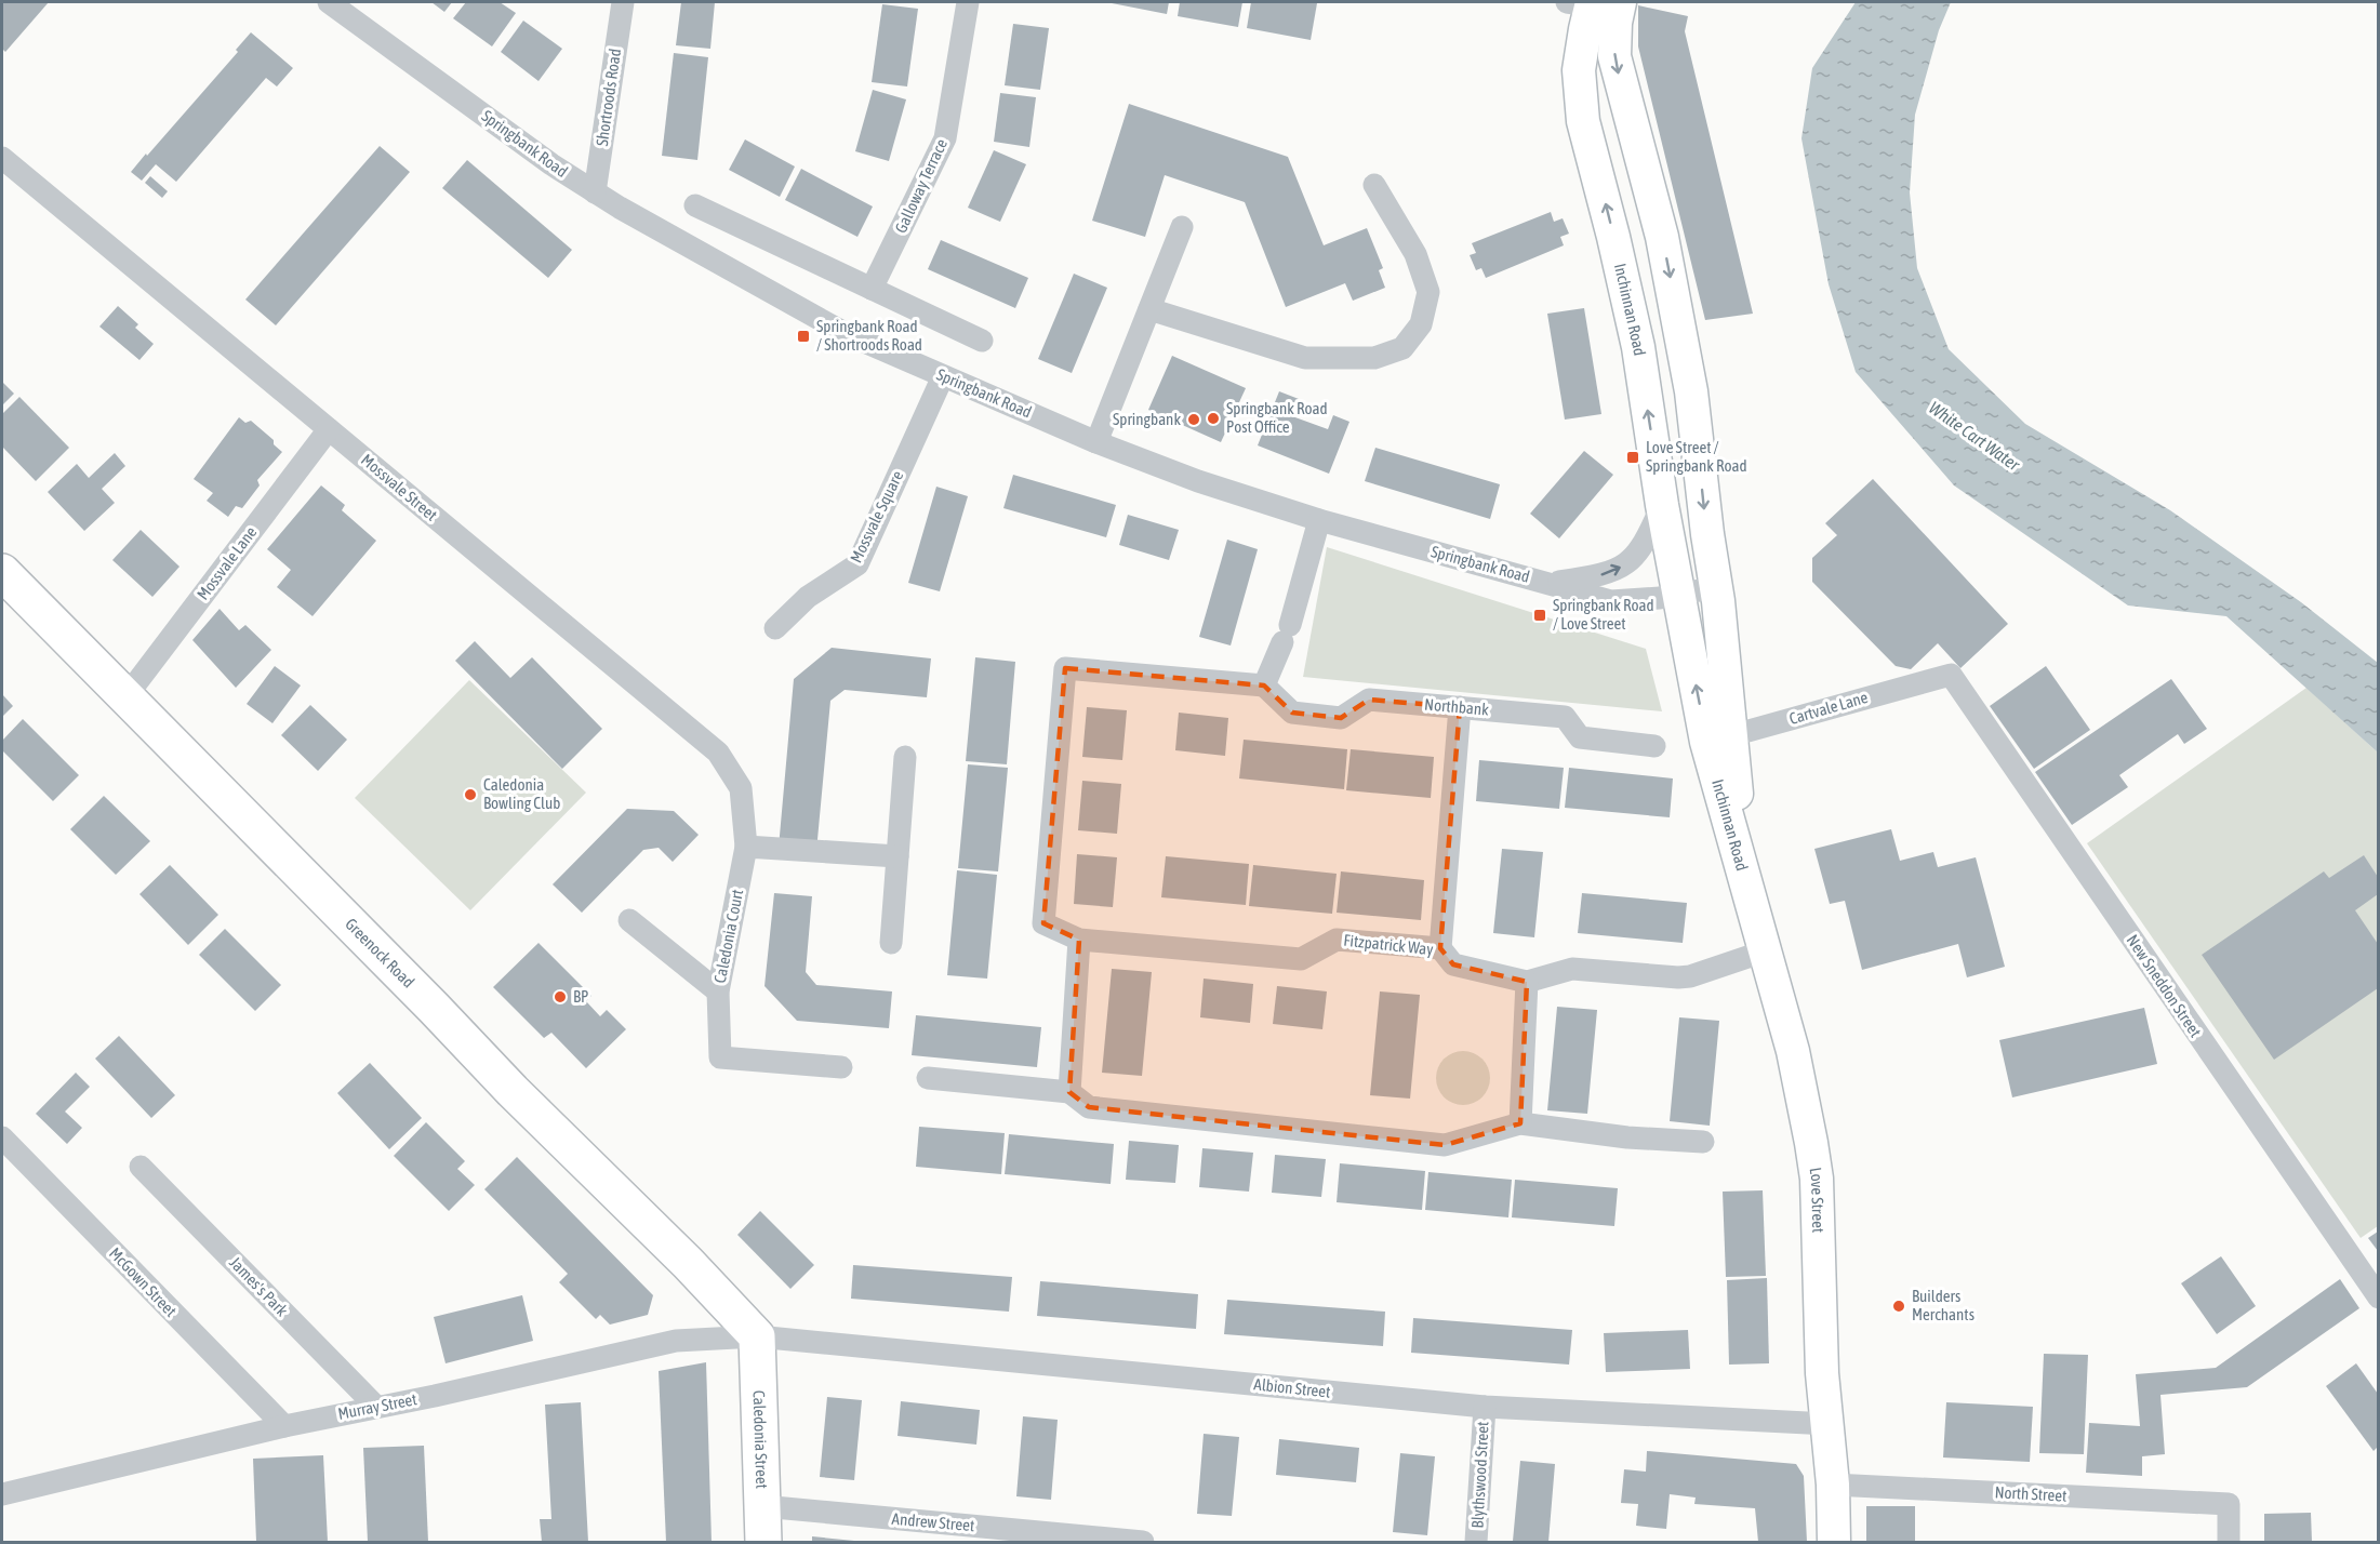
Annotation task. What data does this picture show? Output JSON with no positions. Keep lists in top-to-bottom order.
{
  "streets": {
    "main road": ["Greenock Road", "Caledonia Street"],
    "street": [
      "Shortroods Road",
      "Springbank Road",
      "Galloway Terrace",
      "Inchinnan Road",
      "Mossvale Street",
      "Mossvale Square",
      "Mossvale Lane",
      "Northbank",
      "Cartvale Lane",
      "Caledonia Court",
      "Fitzpatrick Way",
      "New Sneddon Street",
      "Love Street",
      "McGown Street",
      "James's Park",
      "Albion Street",
      "Murray Street",
      "Blythswood Street",
      "North Street",
      "Andrew Street"
    ]
  },
  "crossings": [
    ["Shortroods Road", "Springbank Road"],
    ["Springbank Road", "Inchinnan Road"],
    ["Springbank Road", "Mossvale Square"],
    ["Inchinnan Road", "Cartvale Lane"],
    ["Inchinnan Road", "Love Street"],
    ["Mossvale Street", "Mossvale Lane"],
    ["Mossvale Street", "Caledonia Court"],
    ["Mossvale Lane", "Greenock Road"],
    ["Northbank", "Fitzpatrick Way"],
    ["Cartvale Lane", "New Sneddon Street"],
    ["Fitzpatrick Way", "Love Street"],
    ["Greenock Road", "Albion Street"],
    ["Greenock Road", "Murray Street"],
    ["Greenock Road", "Caledonia Street"],
    ["Love Street", "Albion Street"],
    ["Love Street", "North Street"],
    ["McGown Street", "Murray Street"],
    ["James's Park", "Murray Street"],
    ["Albion Street", "Murray Street"],
    ["Albion Street", "Caledonia Street"],
    ["Albion Street", "Blythswood Street"],
    ["Murray Street", "Caledonia Street"],
    ["Caledonia Street", "Andrew Street"]
  ],
  "water": ["White Cart Water"],
  "places": {
    "transit": ["Springbank Road / Shortroods Road", "Love Street / Springbank Road", "Springbank Road / Love Street"],
    "other": [
      "Springbank Road Post Office",
      "Springbank",
      "Caledonia Bowling Club",
      "BP",
      "Builders Merchants"
    ]
  }
}
